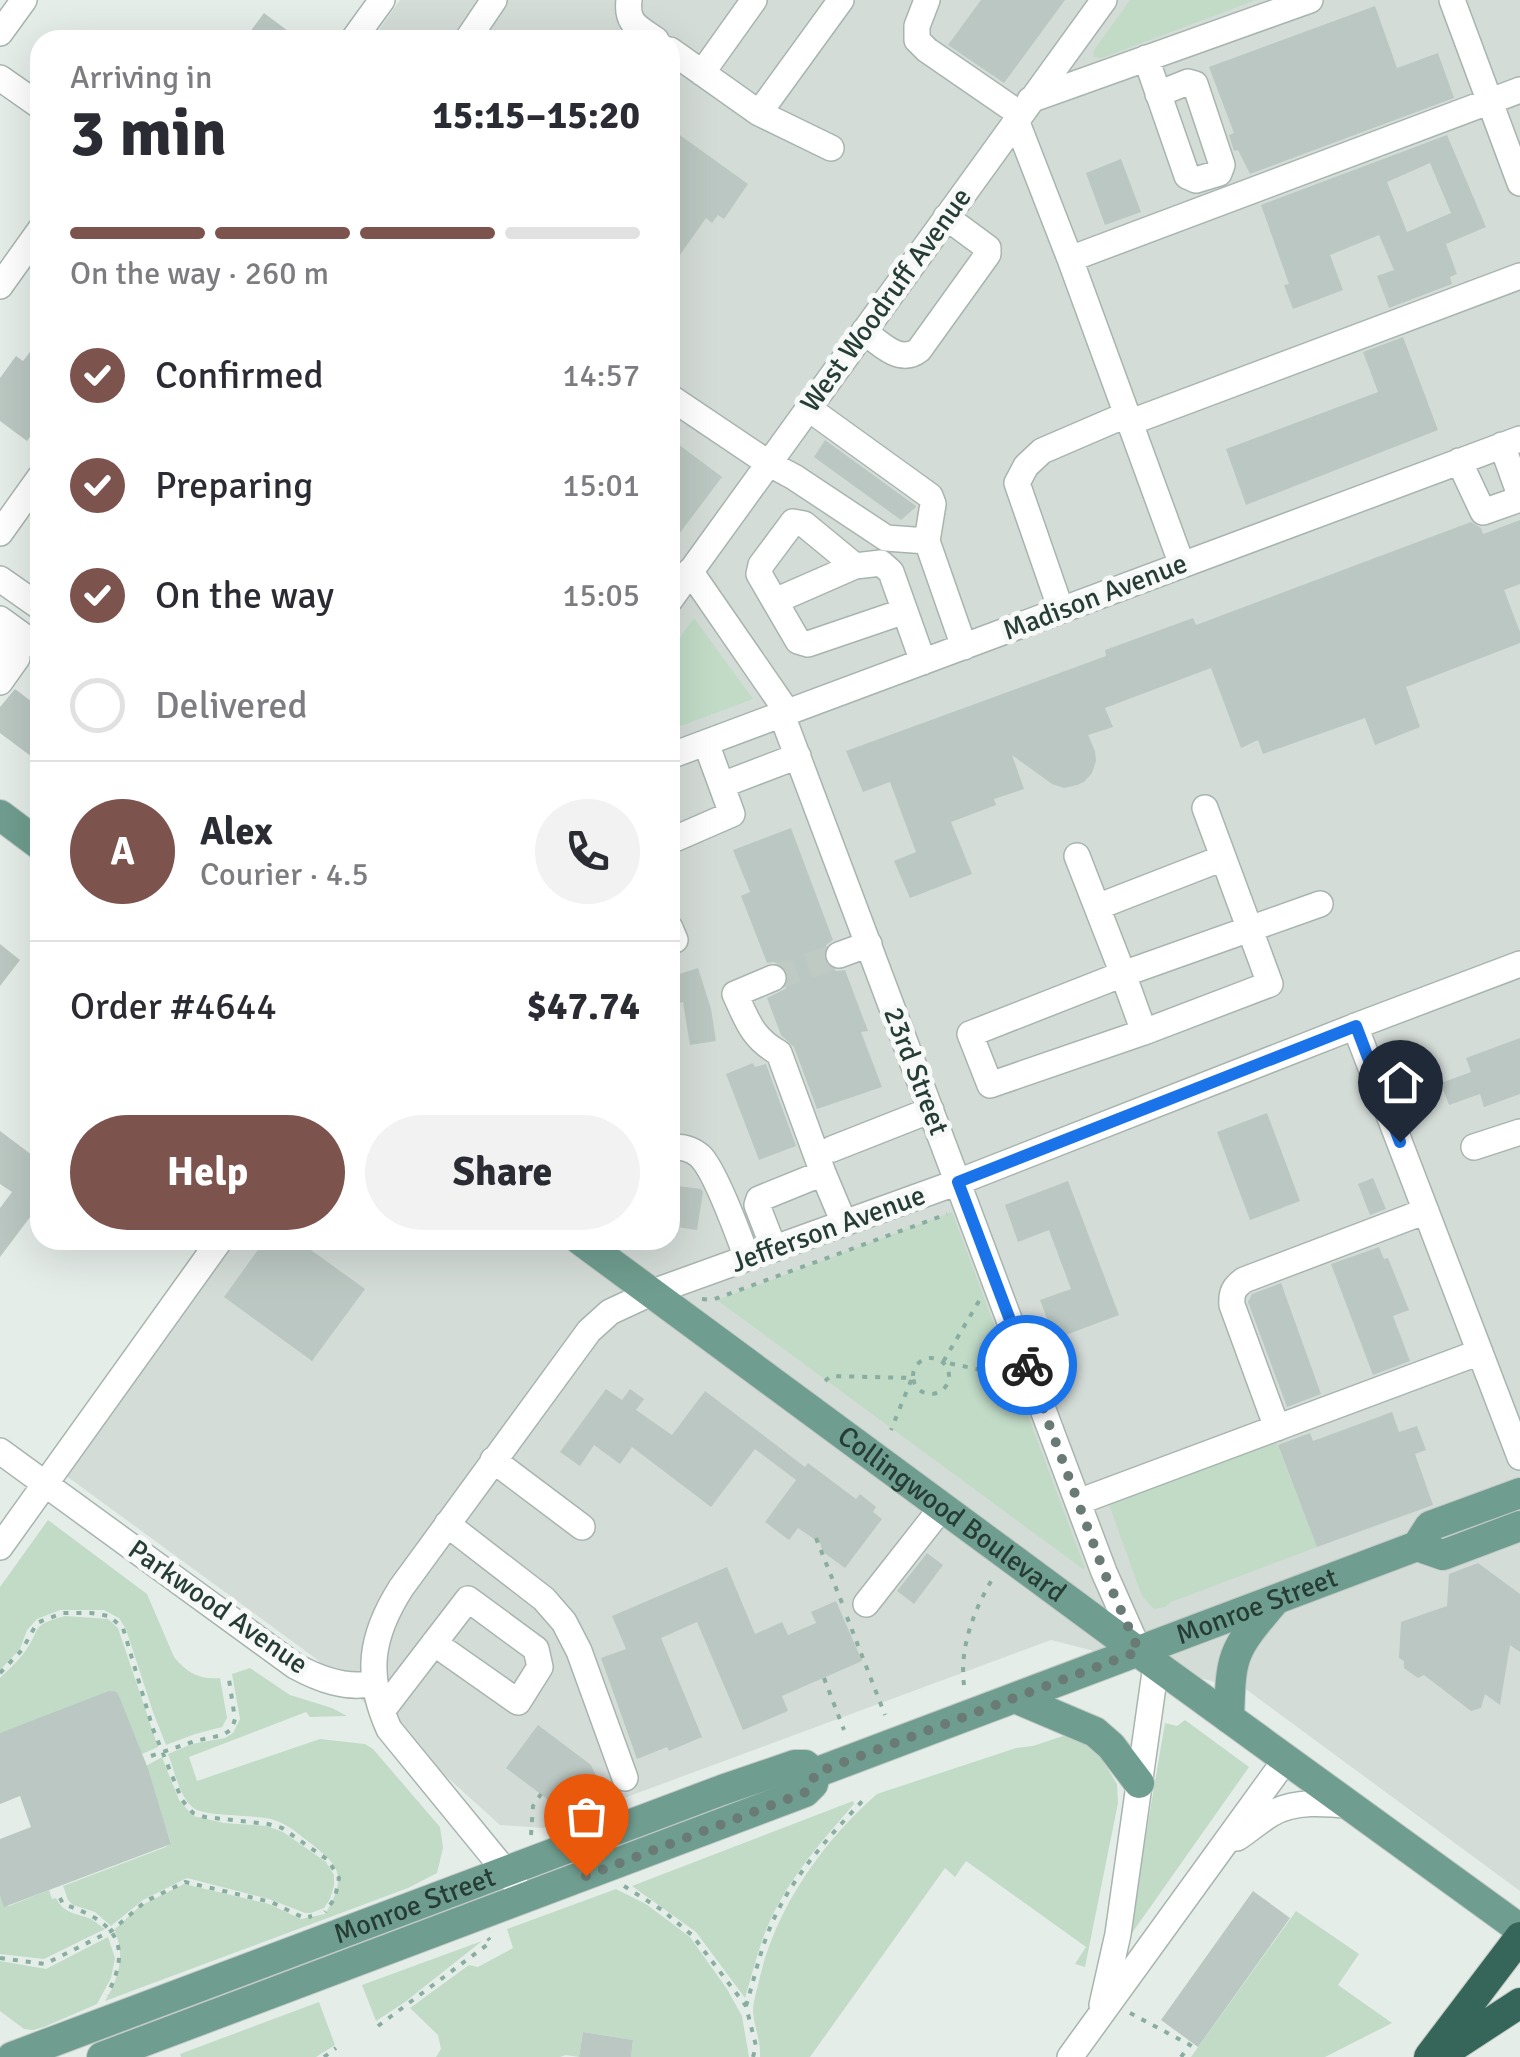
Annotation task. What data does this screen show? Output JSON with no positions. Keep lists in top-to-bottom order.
{
  "streets": {
    "main road": ["Collingwood Boulevard", "Monroe Street"],
    "street": [
      "West Woodruff Avenue",
      "Madison Avenue",
      "23rd Street",
      "Jefferson Avenue",
      "Parkwood Avenue"
    ]
  },
  "crossings": [
    ["West Woodruff Avenue", "23rd Street"],
    ["Madison Avenue", "23rd Street"],
    ["23rd Street", "Jefferson Avenue"],
    ["23rd Street", "Collingwood Boulevard"],
    ["23rd Street", "Monroe Street"],
    ["Jefferson Avenue", "Collingwood Boulevard"],
    ["Jefferson Avenue", "Parkwood Avenue"],
    ["Collingwood Boulevard", "Monroe Street"]
  ],
  "page": {
    "heading": ["3 min", "Arriving in", "15:15–15:20"],
    "panel": [
      "Alex",
      "Courier · 4.5",
      "Order #4644",
      "$47.74"
    ],
    "bar": "On the way · 260 m",
    "list": [
      ["Confirmed", "14:57"],
      ["Preparing", "15:01"],
      ["On the way", "15:05"],
      "Delivered"
    ],
    "round": "A",
    "buttons": ["Help", "Share"]
  }
}
